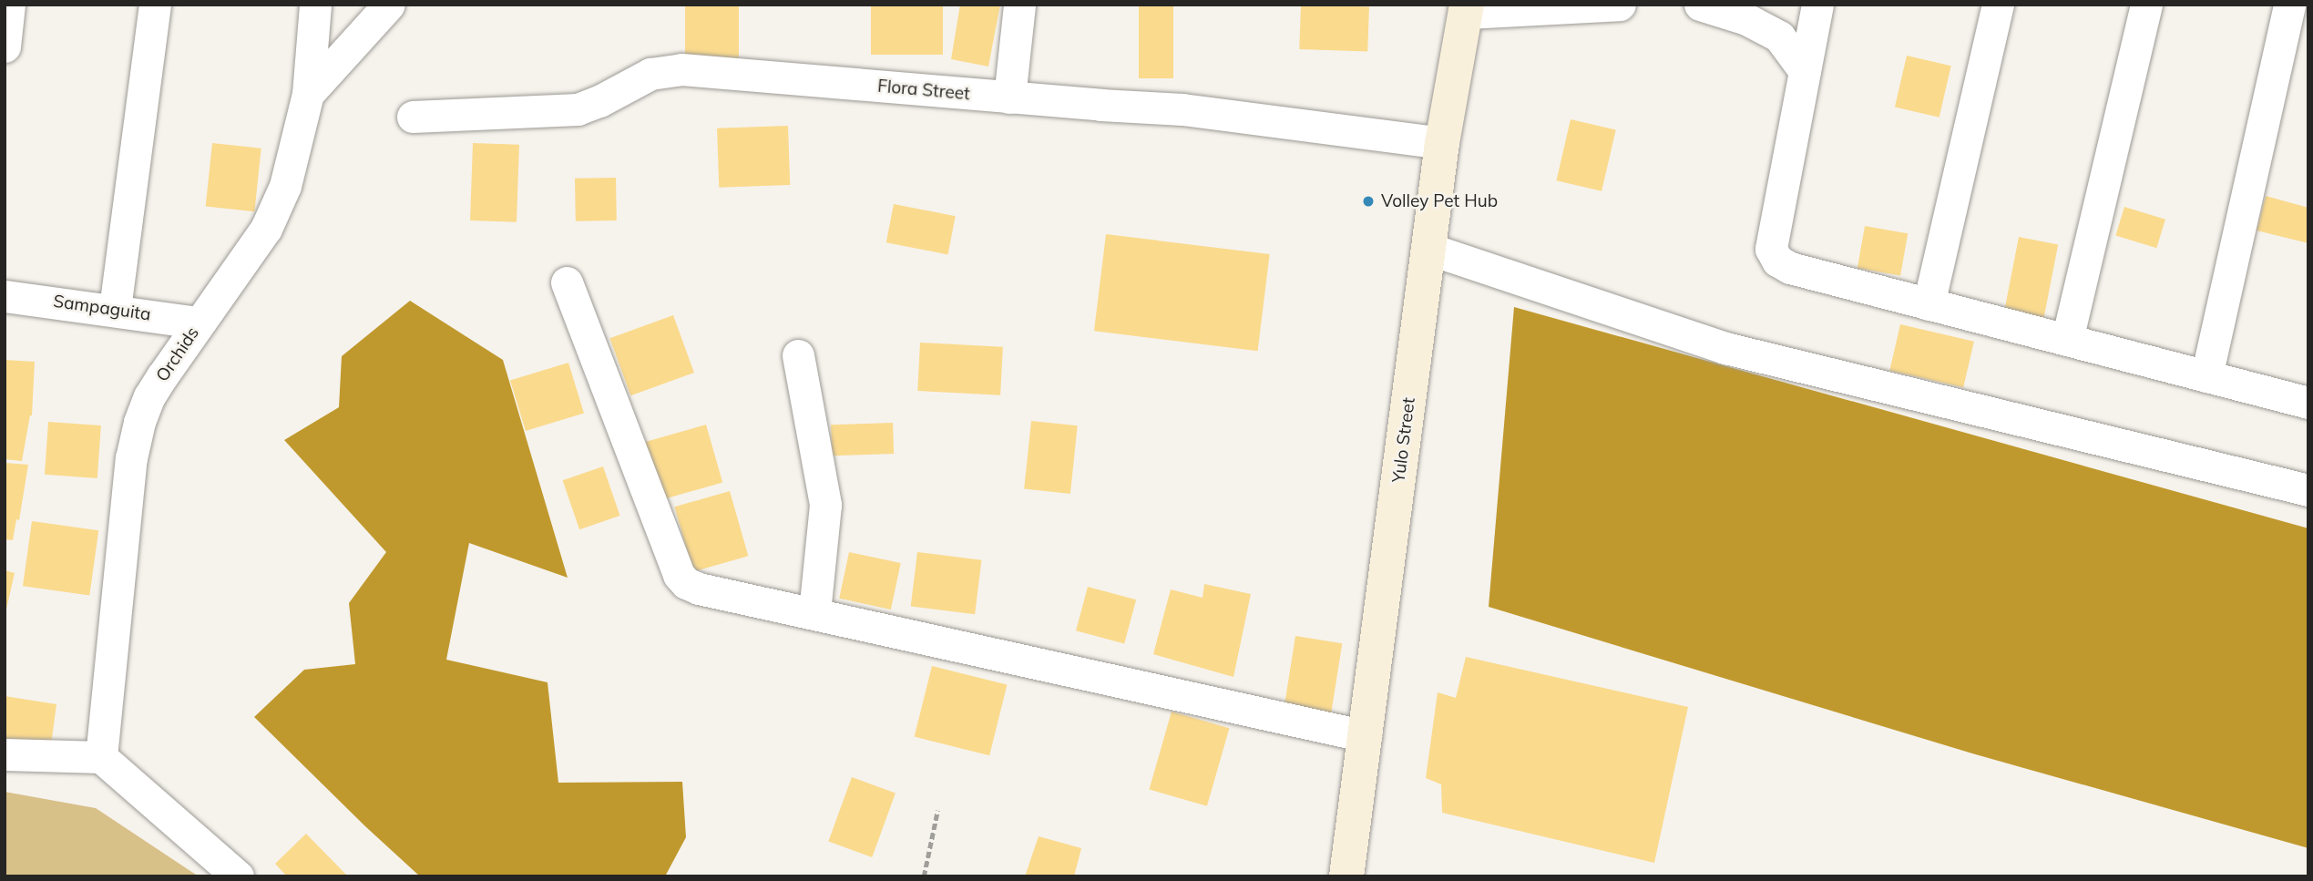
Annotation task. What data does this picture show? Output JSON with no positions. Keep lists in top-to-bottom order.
{
  "streets": {
    "main road": ["Yulo Street"],
    "street": ["Flora Street", "Sampaguita", "Orchids"]
  },
  "crossings": [
    ["Flora Street", "Yulo Street"],
    ["Sampaguita", "Orchids"]
  ],
  "places": ["Volley Pet Hub"]
}
